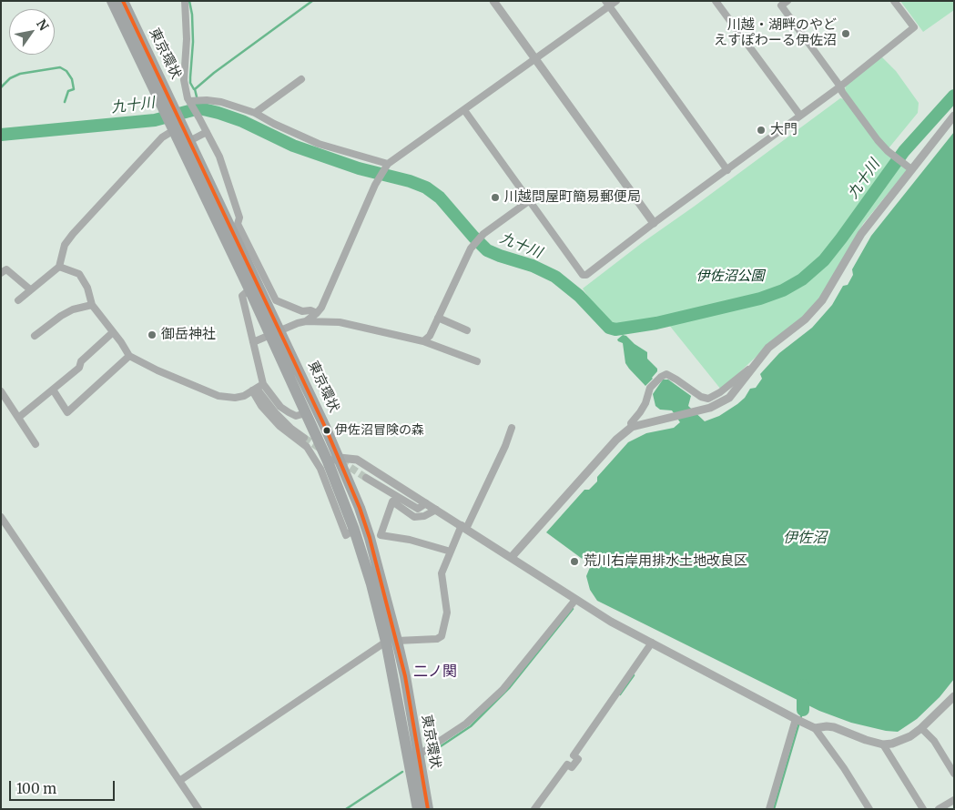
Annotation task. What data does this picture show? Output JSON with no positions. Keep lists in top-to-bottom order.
{
  "streets": {
    "highway": ["東京環状"]
  },
  "districts": ["二ノ関"],
  "water": ["九十川", "伊佐沼"],
  "parks": ["伊佐沼公園"],
  "places": [
    "川越・湖畔のやど えすぽわーる伊佐沼",
    "大門",
    "川越問屋町簡易郵便局",
    "御岳神社",
    "伊佐沼冒険の森",
    "荒川右岸用排水土地改良区"
  ],
  "scale_bar": "100 m",
  "north": "top right"
}
